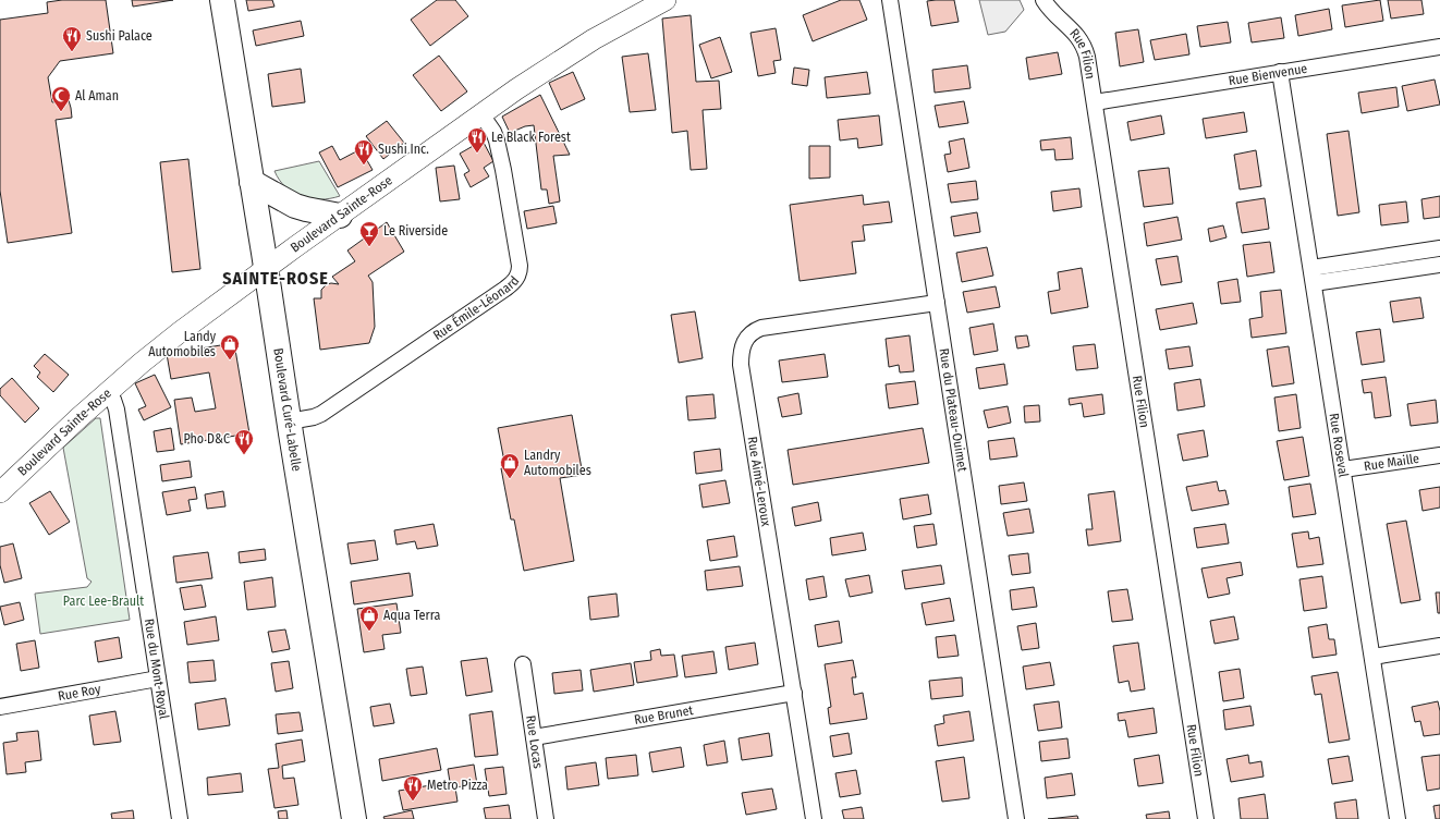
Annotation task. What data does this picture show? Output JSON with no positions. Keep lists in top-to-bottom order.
{
  "streets": {
    "main road": ["Boulevard Curé-Labelle"],
    "street": [
      "Rue Filion",
      "Rue Bienvenue",
      "Boulevard Sainte-Rose",
      "Rue Émile-Léonard",
      "Rue du Plateau-Ouimet",
      "Rue Roseval",
      "Rue Maille",
      "Rue Aimé-Leroux",
      "Rue du Mont-Royal",
      "Rue Roy",
      "Rue Brunet",
      "Rue Locas"
    ]
  },
  "crossings": [
    ["Rue Filion", "Rue Bienvenue"],
    ["Rue Bienvenue", "Rue Roseval"],
    ["Boulevard Sainte-Rose", "Rue Émile-Léonard"],
    ["Boulevard Sainte-Rose", "Boulevard Curé-Labelle"],
    ["Boulevard Sainte-Rose", "Rue du Mont-Royal"],
    ["Rue Émile-Léonard", "Boulevard Curé-Labelle"],
    ["Rue du Plateau-Ouimet", "Rue Aimé-Leroux"],
    ["Rue Roseval", "Rue Maille"],
    ["Rue Aimé-Leroux", "Rue Brunet"],
    ["Rue du Mont-Royal", "Rue Roy"],
    ["Rue Brunet", "Rue Locas"]
  ],
  "districts": ["SAINTE-ROSE"],
  "parks": ["Parc Lee-Brault"],
  "places": {
    "restaurant": [
      "Sushi Palace",
      "Le Black Forest",
      "Sushi Inc.",
      "Pho D&C",
      "Metro Pizza"
    ],
    "mosque": ["Al Aman"],
    "bar": ["Le Riverside"],
    "shop": ["Landy Automobiles", "Landry Automobiles", "Aqua Terra"]
  }
}
